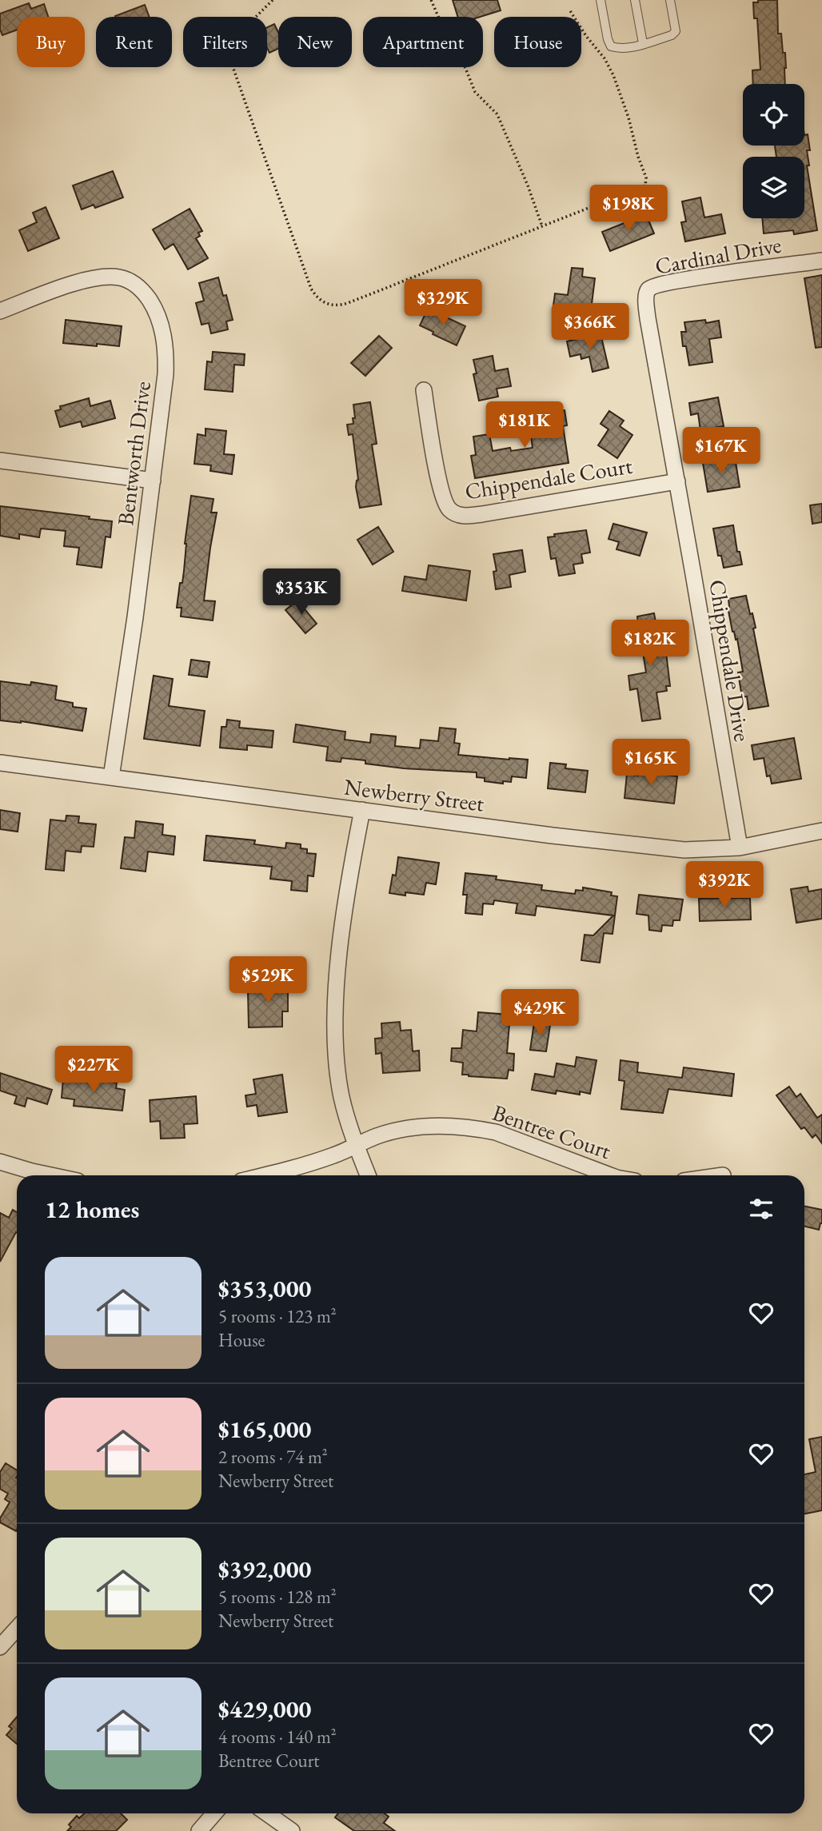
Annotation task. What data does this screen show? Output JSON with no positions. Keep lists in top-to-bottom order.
{
  "streets": {
    "street": [
      "Cardinal Drive",
      "Bentworth Drive",
      "Chippendale Court",
      "Chippendale Drive",
      "Newberry Street",
      "Bentree Court"
    ]
  },
  "crossings": [
    ["Cardinal Drive", "Chippendale Court"],
    ["Cardinal Drive", "Chippendale Drive"],
    ["Bentworth Drive", "Newberry Street"],
    ["Chippendale Court", "Chippendale Drive"],
    ["Chippendale Drive", "Newberry Street"]
  ],
  "page": {
    "chip": [
      "Buy",
      "Rent",
      "Filters",
      "New",
      "Apartment",
      "House"
    ],
    "price": [
      "$198K",
      "$329K",
      "$366K",
      "$181K",
      "$167K",
      "$353K",
      "$182K",
      "$165K",
      "$392K",
      "$529K",
      "$429K",
      "$227K"
    ],
    "heading": "12 homes",
    "list": [
      {
        "name": "$353,000",
        "note": "5 rooms · 123 m² · House"
      },
      {
        "name": "$165,000",
        "note": "2 rooms · 74 m² · Newberry Street"
      },
      {
        "name": "$392,000",
        "note": "5 rooms · 128 m² · Newberry Street"
      },
      {
        "name": "$429,000",
        "note": "4 rooms · 140 m² · Bentree Court"
      }
    ]
  }
}
